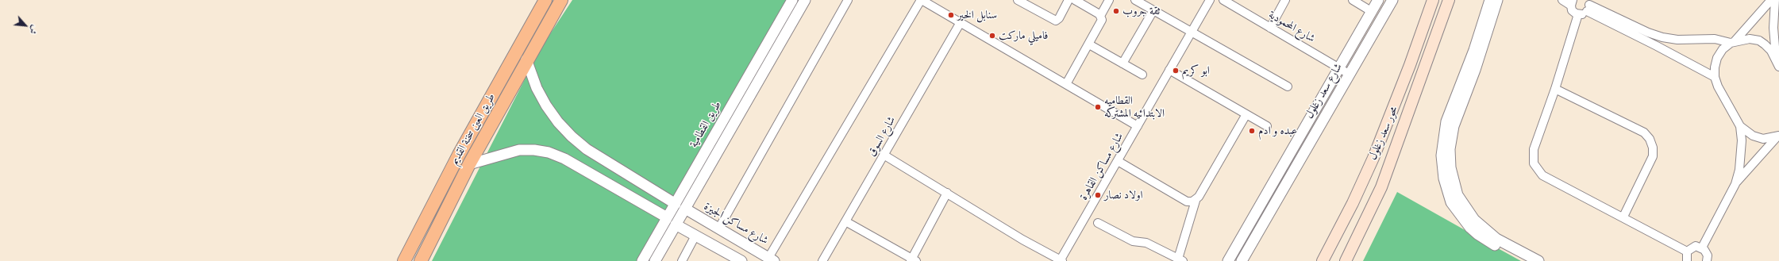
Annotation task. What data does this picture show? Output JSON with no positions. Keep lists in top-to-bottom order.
{
  "streets": {
    "main road": ["طريق العين سخنة القديم", "محور سعد زغلول"],
    "street": [
      "شارع المحمودية",
      "شارع سعد زغلول",
      "طريق القطامية",
      "شارع السوق",
      "شارع مساكن القاهرة",
      "شارع مساكن الجيزة"
    ]
  },
  "crossings": [
    ["شارع المحمودية", "شارع سعد زغلول"]
  ],
  "places": [
    "ثقة جروب",
    "سنابل الخير",
    "فاميلي ماركت",
    "ابو كريم",
    "القطاميه الابتدائيه المشتركه",
    "عبده و ادم",
    "اولاد نصار"
  ],
  "north": "bottom right"
}
